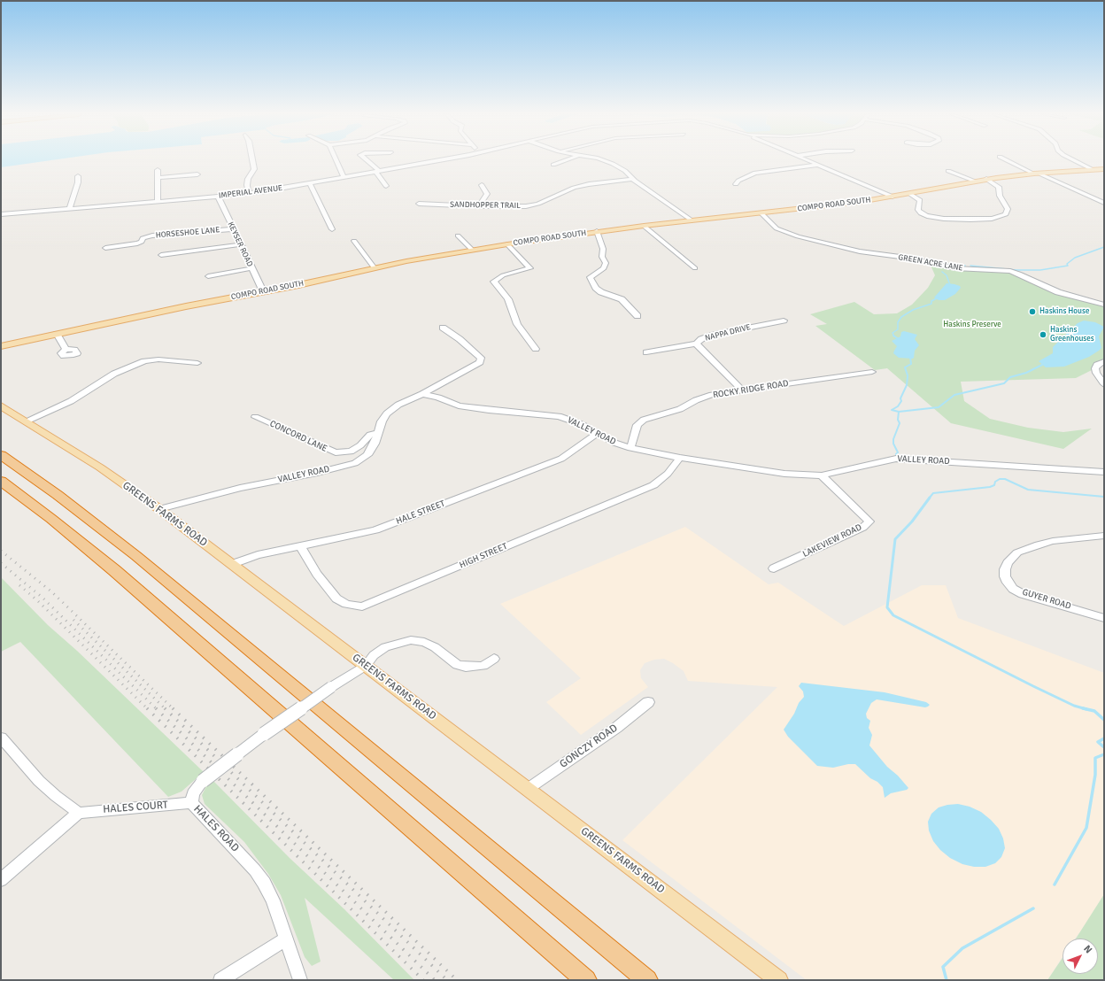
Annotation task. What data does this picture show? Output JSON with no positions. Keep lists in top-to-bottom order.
{
  "streets": {
    "main road": ["COMPO ROAD SOUTH", "GREENS FARMS ROAD"],
    "street": [
      "IMPERIAL AVENUE",
      "SANDHOPPER TRAIL",
      "HORSESHOE LANE",
      "KEYSER ROAD",
      "GREEN ACRE LANE",
      "NAPPA DRIVE",
      "ROCKY RIDGE ROAD",
      "VALLEY ROAD",
      "CONCORD LANE",
      "HALE STREET",
      "LAKEVIEW ROAD",
      "HIGH STREET",
      "GUYER ROAD",
      "GONCZY ROAD",
      "HALES COURT",
      "HALES ROAD"
    ]
  },
  "crossings": [
    ["IMPERIAL AVENUE", "KEYSER ROAD"],
    ["COMPO ROAD SOUTH", "KEYSER ROAD"],
    ["COMPO ROAD SOUTH", "GREEN ACRE LANE"],
    ["HORSESHOE LANE", "KEYSER ROAD"],
    ["NAPPA DRIVE", "ROCKY RIDGE ROAD"],
    ["ROCKY RIDGE ROAD", "VALLEY ROAD"],
    ["VALLEY ROAD", "CONCORD LANE"],
    ["VALLEY ROAD", "HALE STREET"],
    ["VALLEY ROAD", "GREENS FARMS ROAD"],
    ["VALLEY ROAD", "LAKEVIEW ROAD"],
    ["VALLEY ROAD", "HIGH STREET"],
    ["HALE STREET", "GREENS FARMS ROAD"],
    ["HALE STREET", "HIGH STREET"],
    ["GREENS FARMS ROAD", "GONCZY ROAD"],
    ["GREENS FARMS ROAD", "HALES ROAD"],
    ["HALES COURT", "HALES ROAD"]
  ],
  "parks": ["Haskins Preserve"],
  "places": ["Haskins House", "Haskins Greenhouses"],
  "north": "top right"
}
